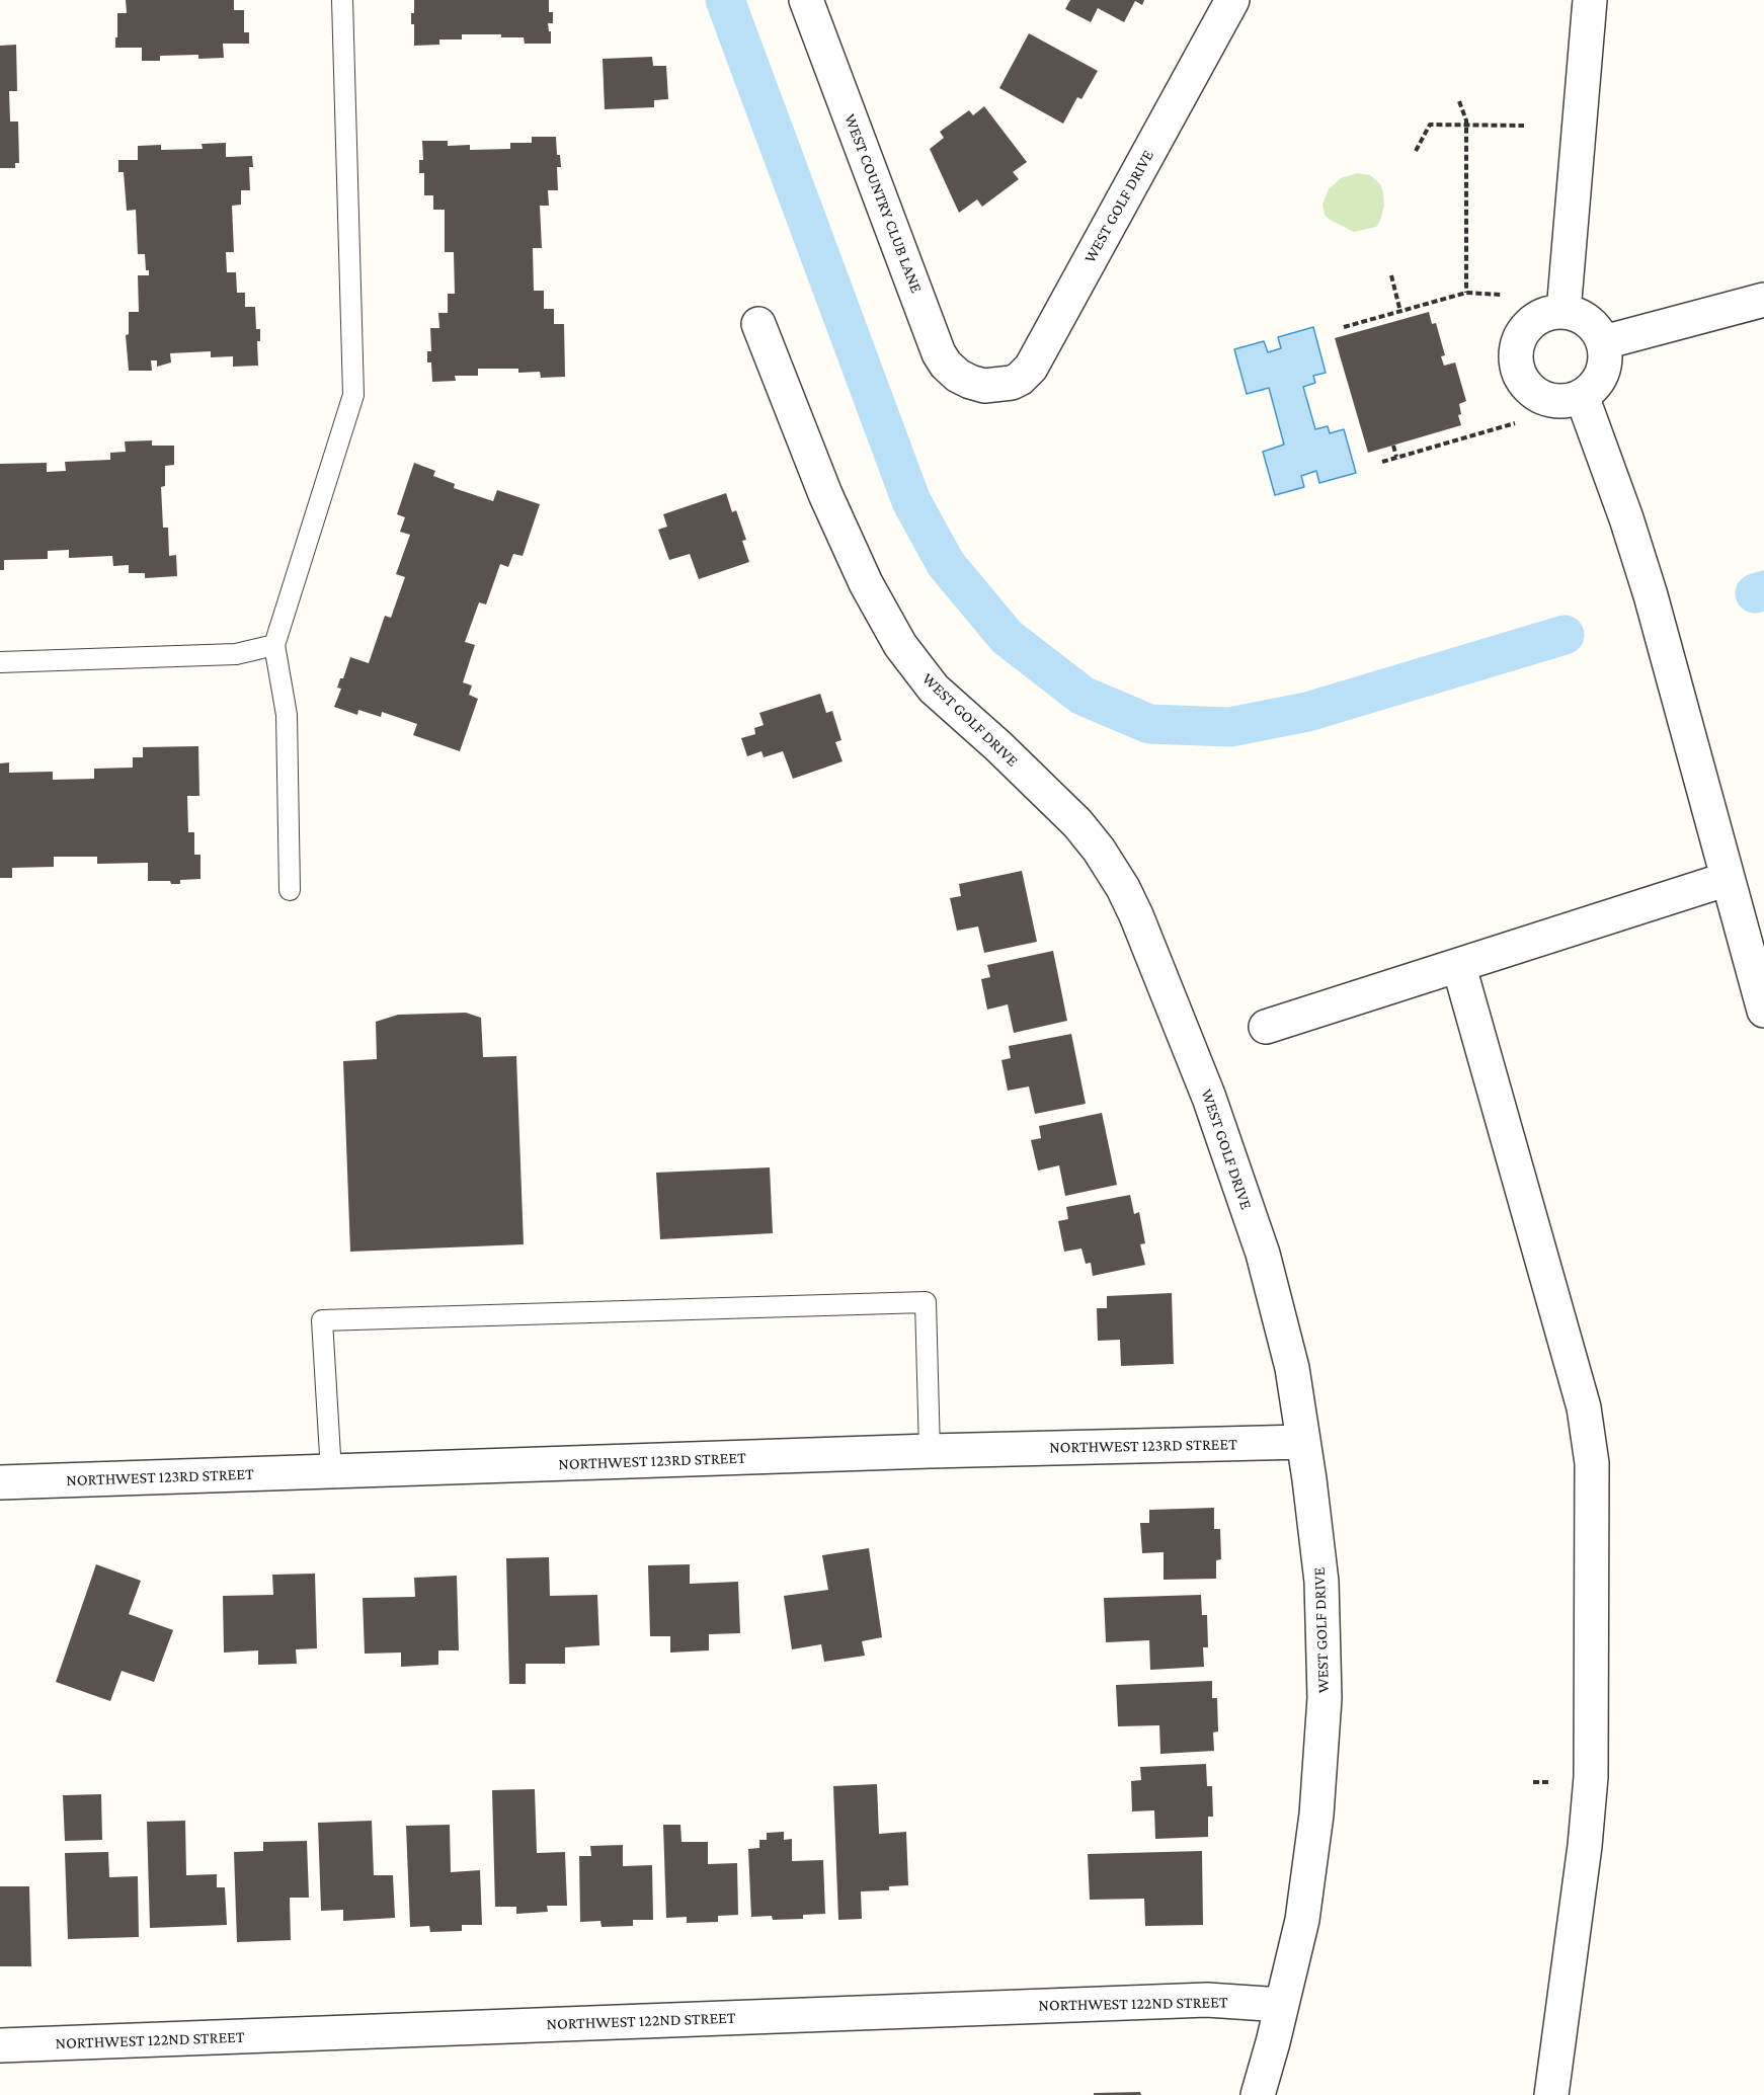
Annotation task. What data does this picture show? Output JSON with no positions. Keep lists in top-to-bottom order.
{
  "streets": {
    "street": [
      "WEST COUNTRY CLUB LANE",
      "WEST GOLF DRIVE",
      "NORTHWEST 123RD STREET",
      "NORTHWEST 122ND STREET"
    ]
  },
  "crossings": [
    ["WEST COUNTRY CLUB LANE", "WEST GOLF DRIVE"],
    ["WEST GOLF DRIVE", "NORTHWEST 123RD STREET"],
    ["WEST GOLF DRIVE", "NORTHWEST 122ND STREET"]
  ]
}
